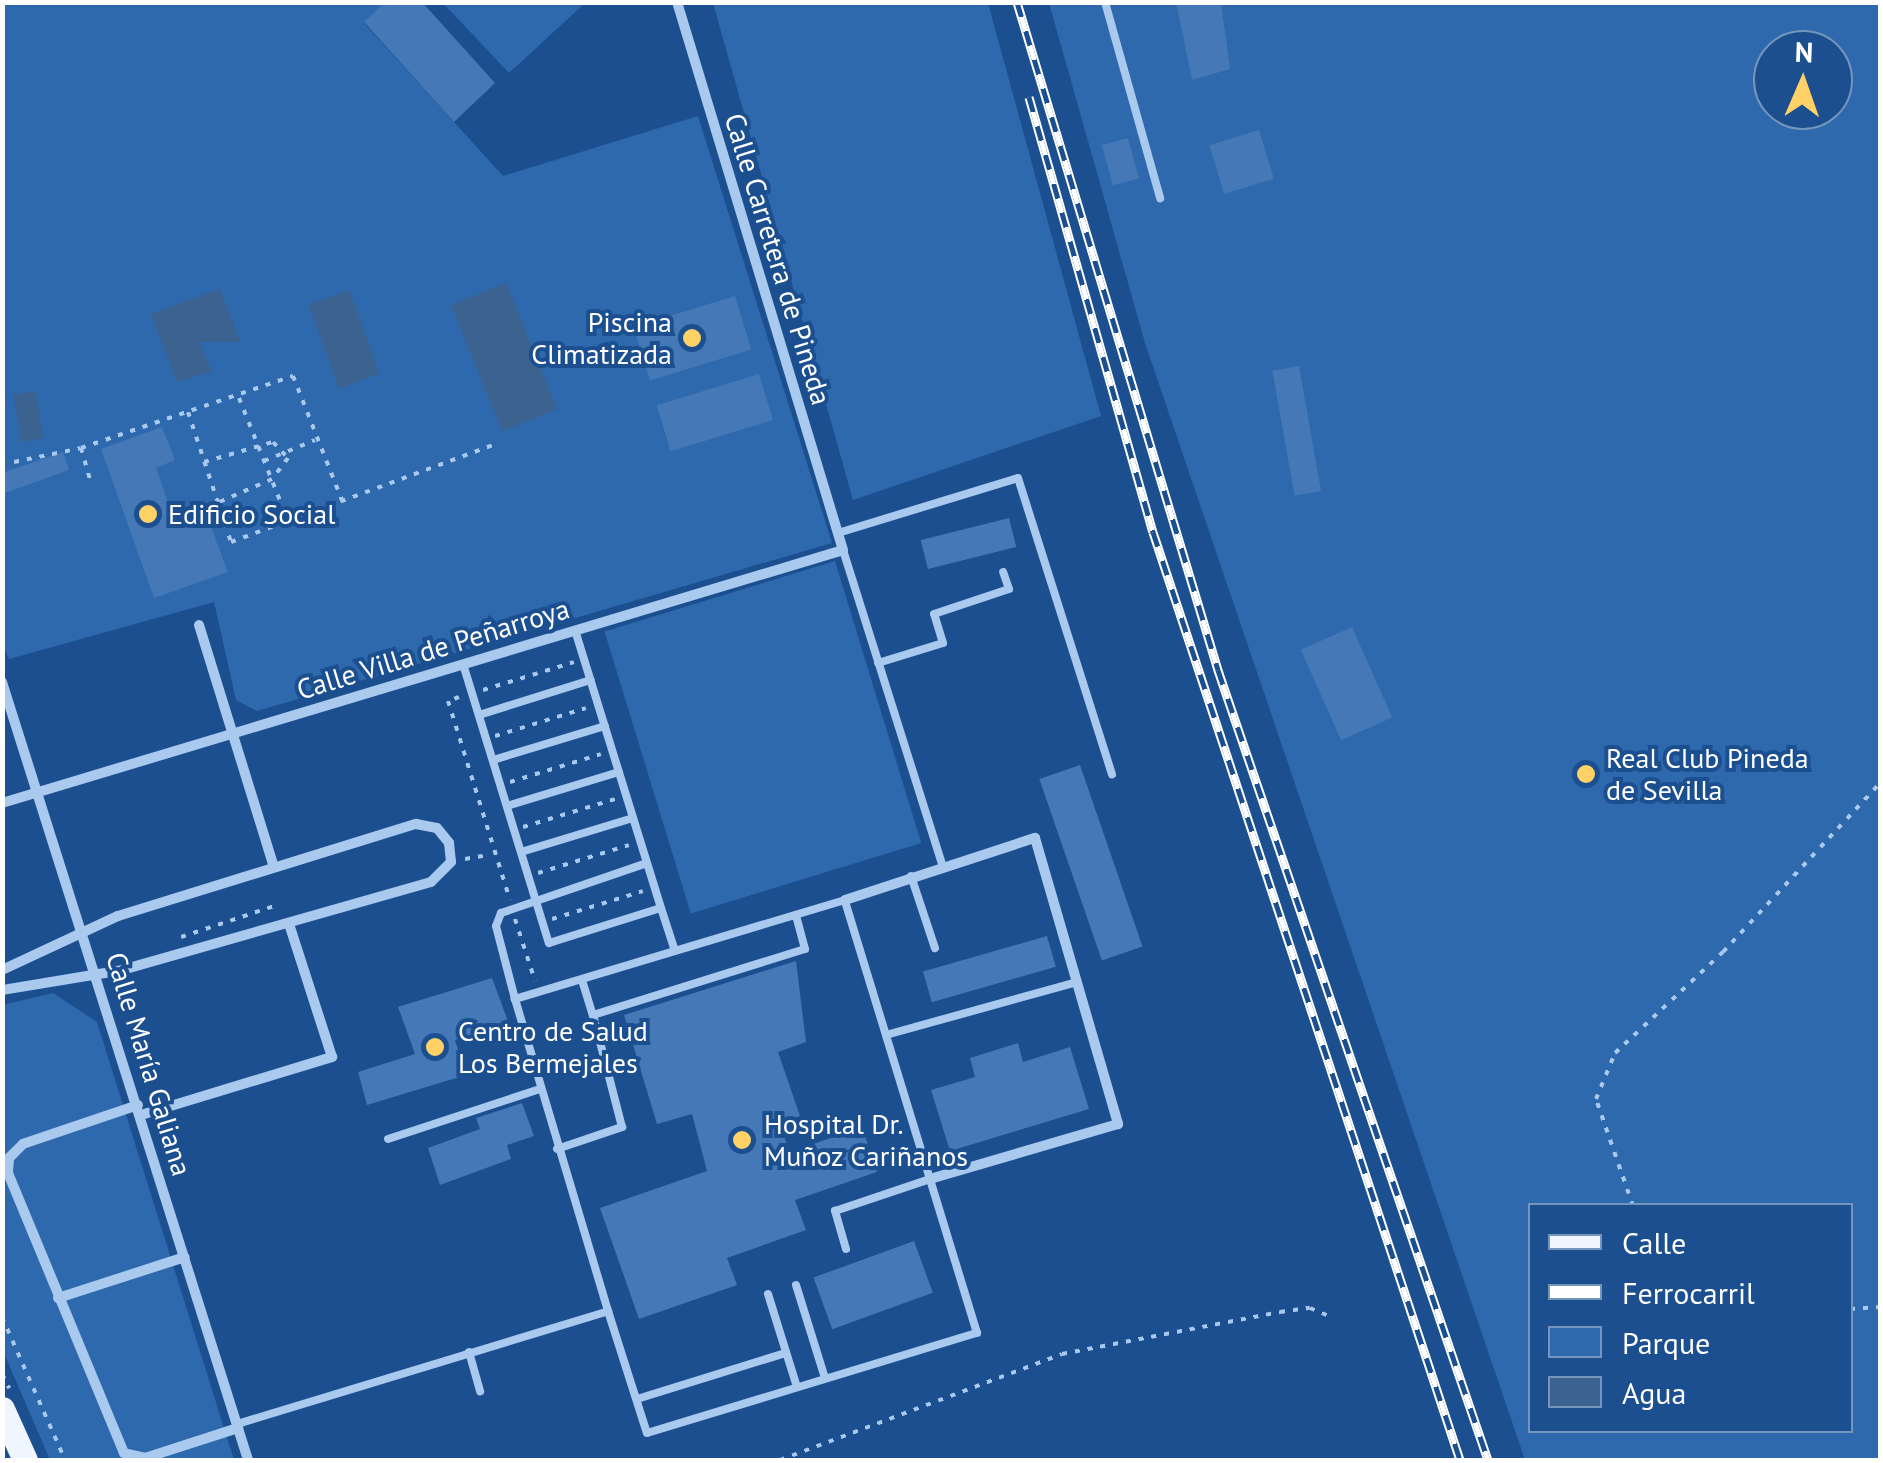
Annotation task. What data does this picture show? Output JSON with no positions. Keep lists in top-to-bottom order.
{
  "streets": {
    "street": ["Calle Carretera de Pineda", "Calle Villa de Peñarroya", "Calle María Galiana"]
  },
  "crossings": [
    ["Calle Carretera de Pineda", "Calle Villa de Peñarroya"],
    ["Calle Villa de Peñarroya", "Calle María Galiana"]
  ],
  "places": [
    "Piscina Climatizada",
    "Edificio Social",
    "Real Club Pineda de Sevilla",
    "Centro de Salud Los Bermejales",
    "Hospital Dr. Muñoz Cariñanos"
  ],
  "legend": [
    "Calle",
    "Ferrocarril",
    "Parque",
    "Agua"
  ],
  "north": "top"
}
